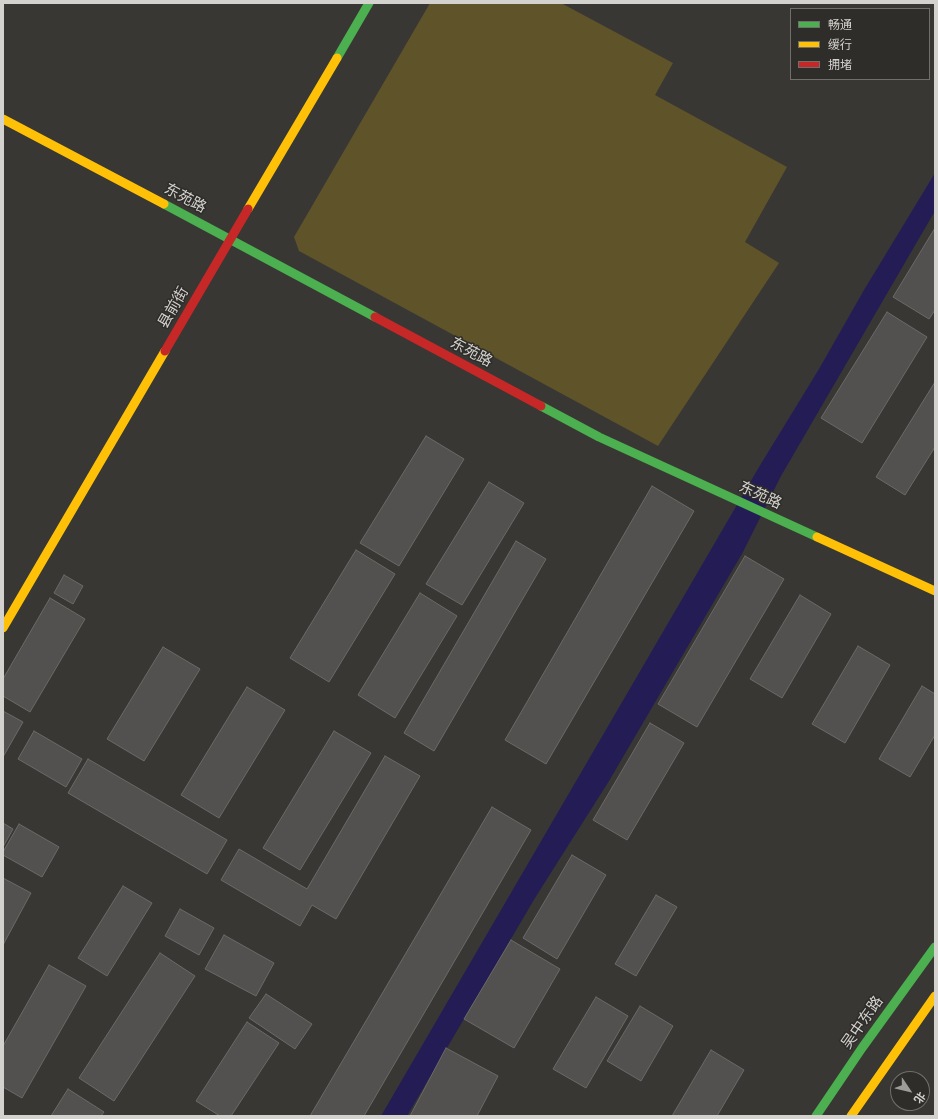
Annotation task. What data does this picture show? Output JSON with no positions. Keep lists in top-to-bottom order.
{
  "streets": {
    "street": ["东苑路", "县前街", "吴中东路"]
  },
  "crossings": [
    ["东苑路", "县前街"]
  ],
  "legend": ["畅通", "缓行", "拥堵"],
  "north": "bottom right"
}
